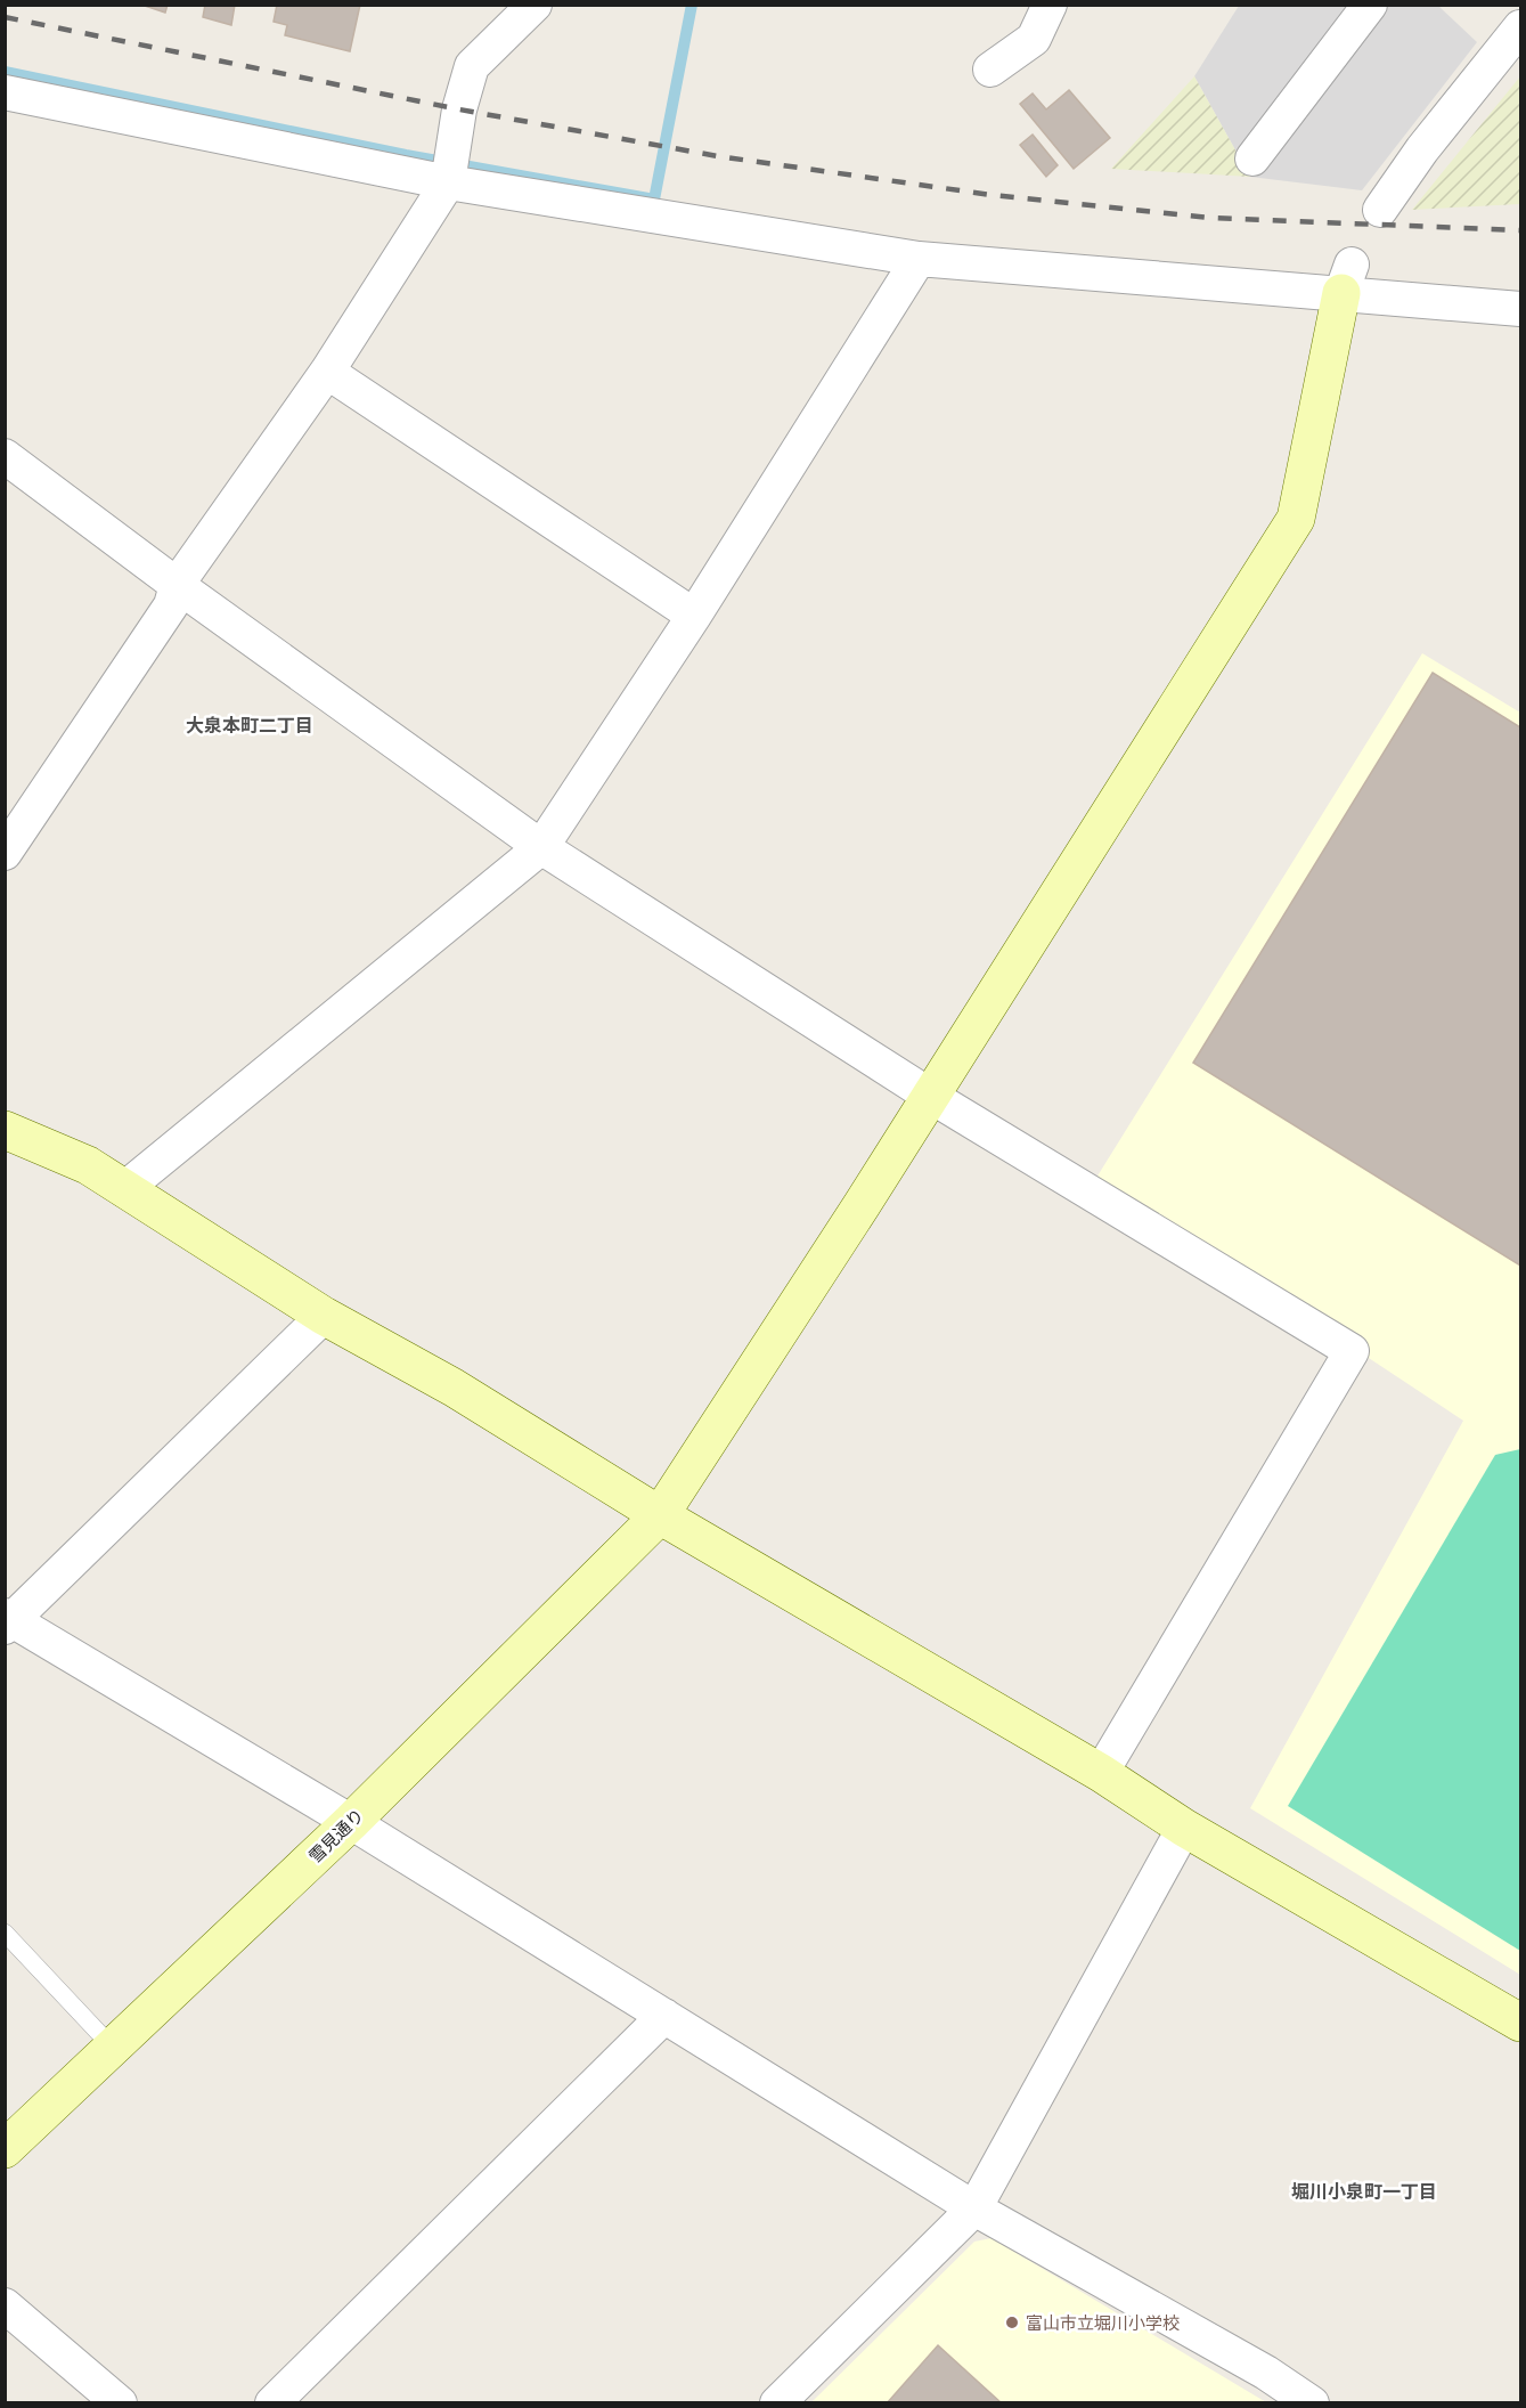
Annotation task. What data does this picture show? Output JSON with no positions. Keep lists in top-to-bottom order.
{
  "streets": {
    "street": ["雪見通り"]
  },
  "districts": ["大泉本町二丁目", "堀川小泉町一丁目"],
  "places": ["富山市立堀川小学校"]
}
